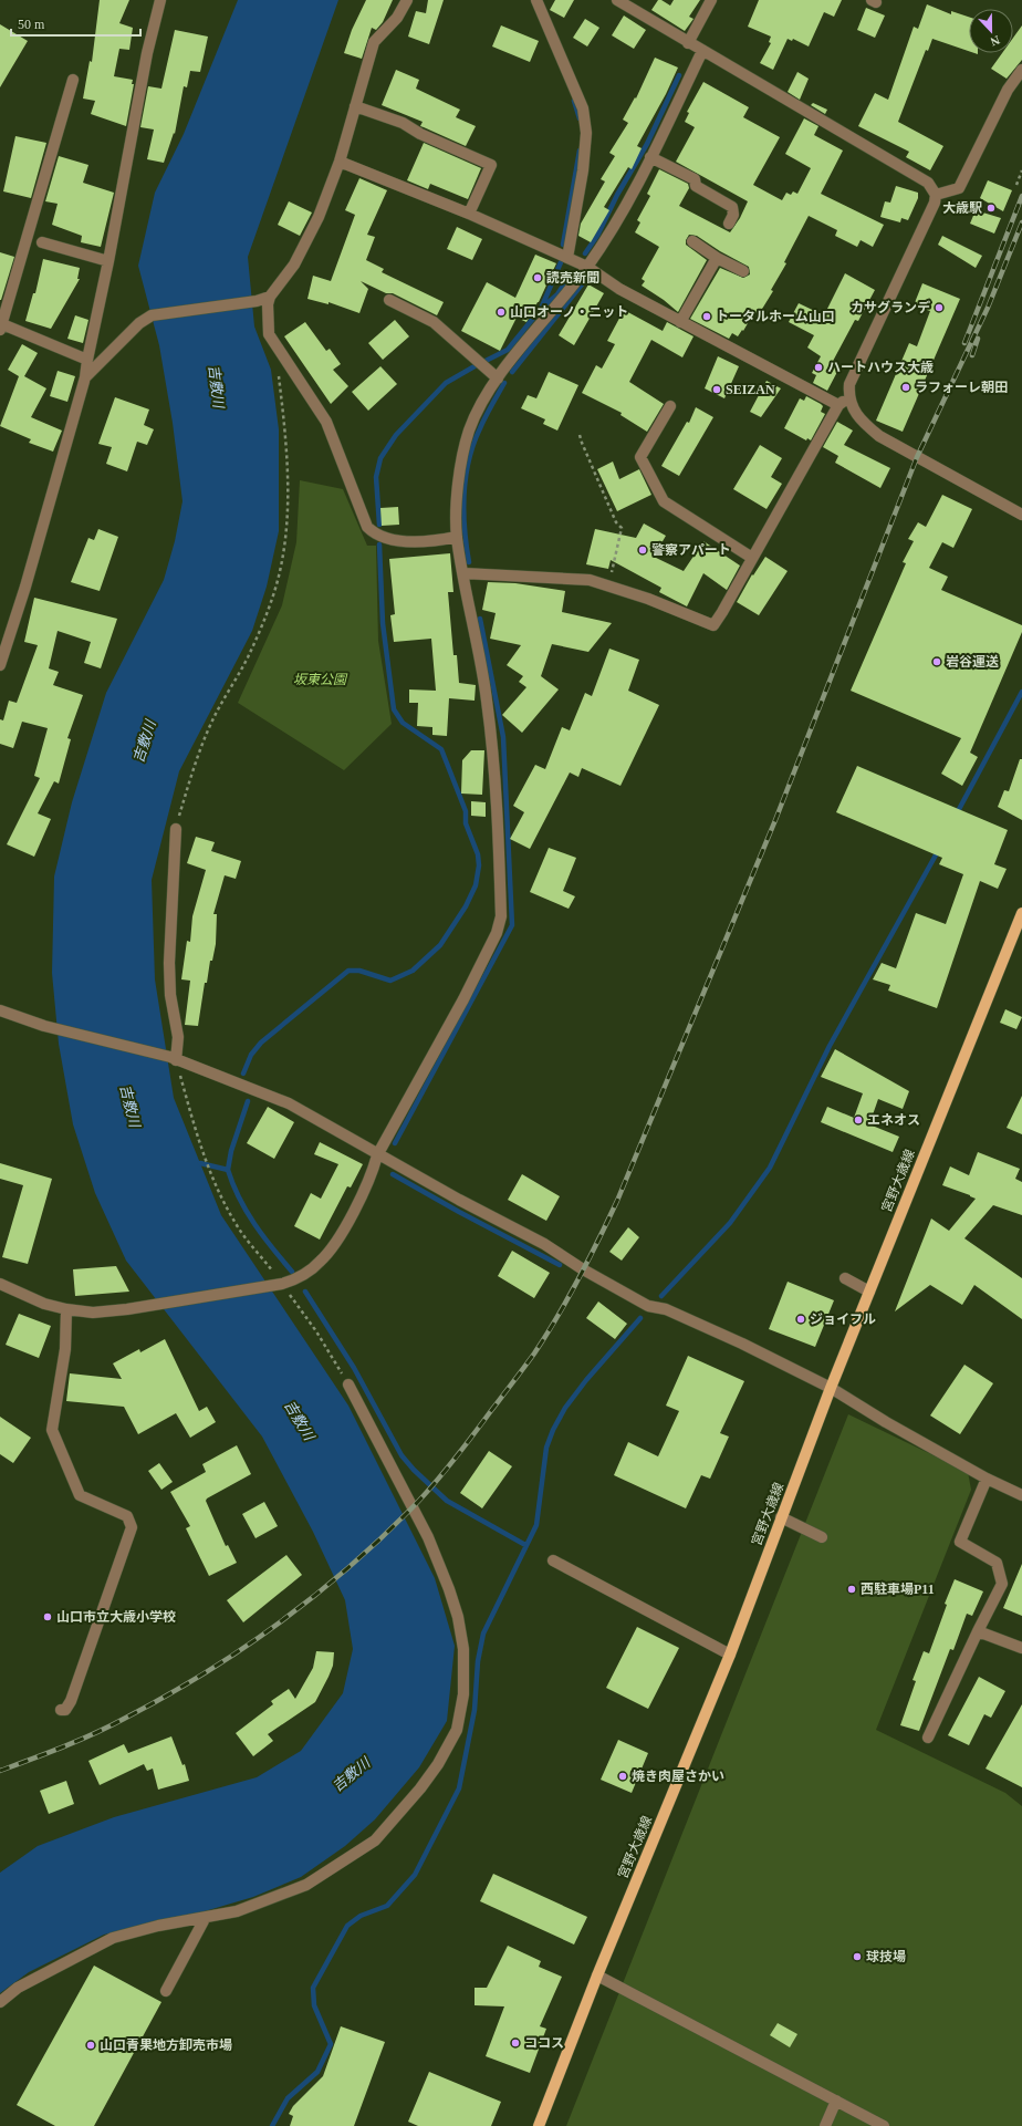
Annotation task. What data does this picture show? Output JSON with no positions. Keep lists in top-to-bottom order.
{
  "streets": {
    "main road": ["宮野大歳線"]
  },
  "water": ["吉敷川"],
  "parks": ["坂東公園"],
  "places": [
    "大歳駅",
    "読売新聞",
    "カサグランデ",
    "山口オーノ・ニット",
    "トータルホーム山口",
    "ハートハウス大歳",
    "ラフォーレ朝田",
    "SEIZAN",
    "警察アパート",
    "岩谷運送",
    "エネオス",
    "ジョイフル",
    "西駐車場P11",
    "山口市立大歳小学校",
    "焼き肉屋さかい",
    "球技場",
    "ココス",
    "山口青果地方卸売市場"
  ],
  "scale_bar": "50 m",
  "north": "bottom"
}
